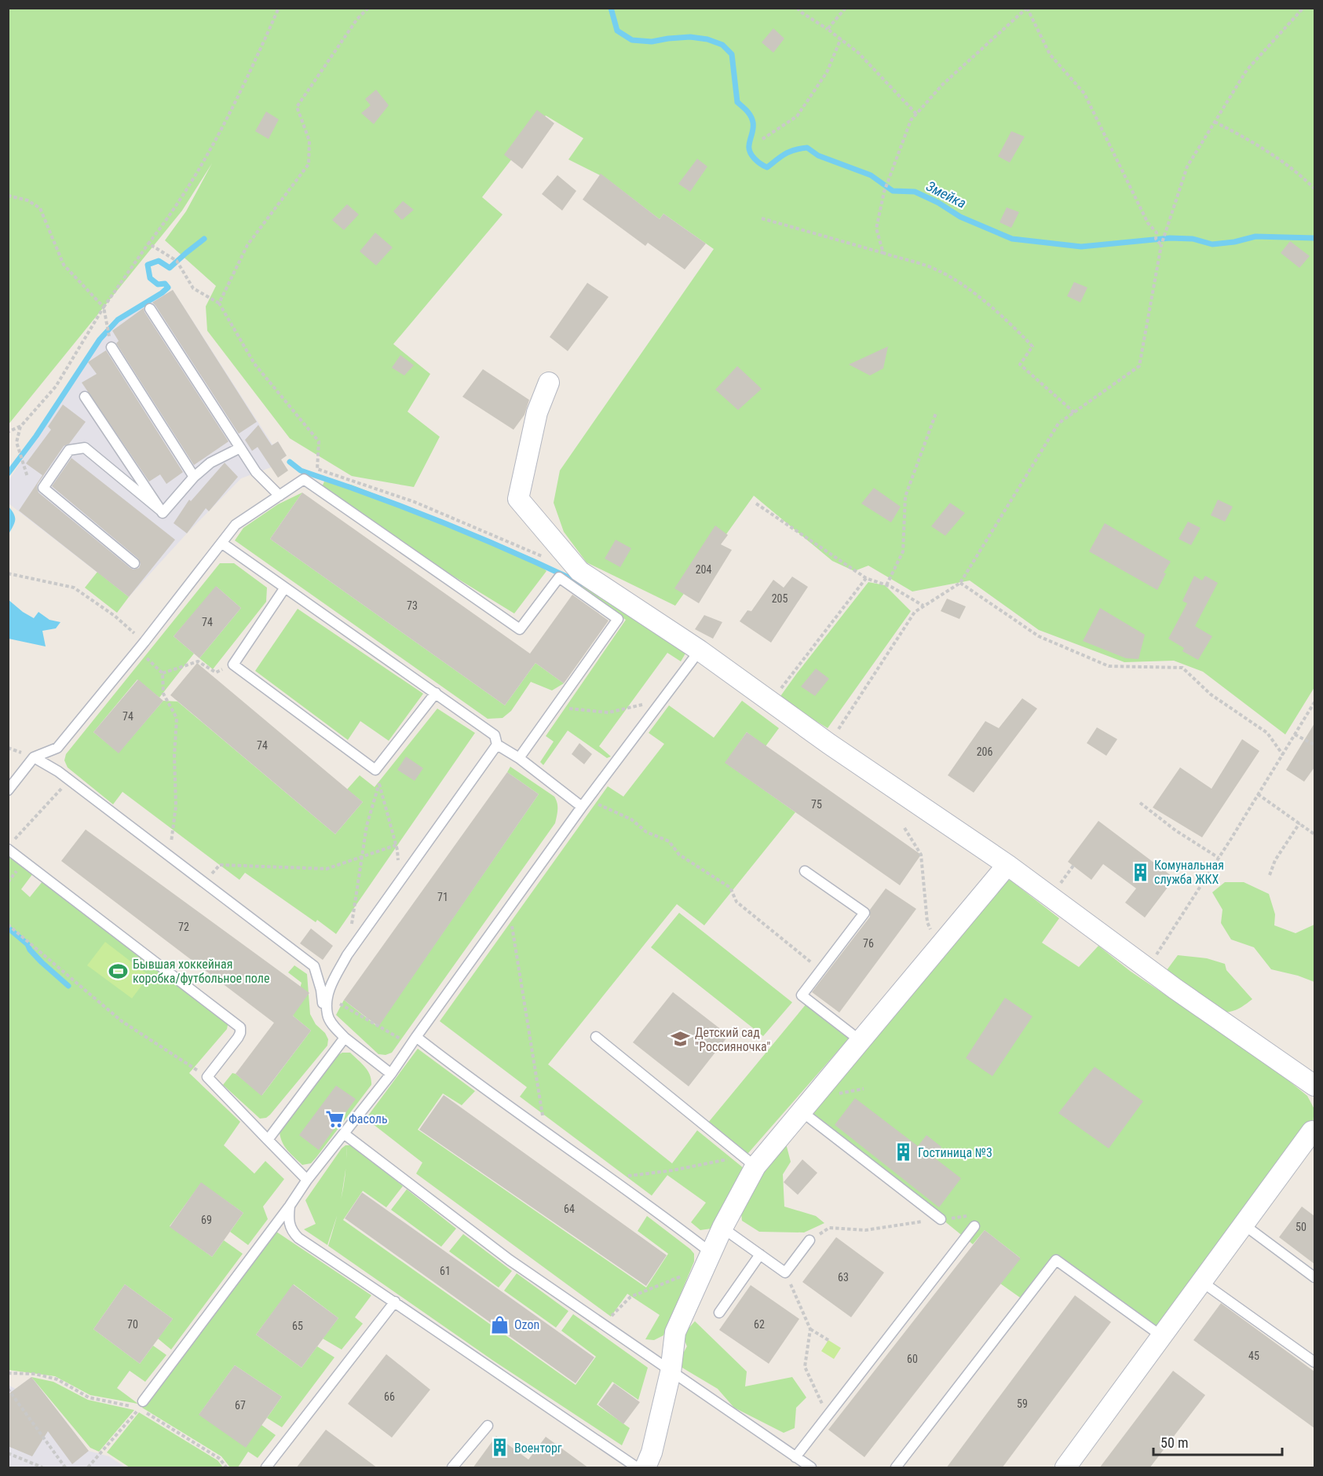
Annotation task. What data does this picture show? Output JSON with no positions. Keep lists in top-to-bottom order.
{
  "water": ["Змейка"],
  "places": {
    "building": ["Комунальная служба ЖКХ", "Гостиница №3", "Военторг"],
    "sports": ["Бывшая хоккейная коробка/футбольное поле"],
    "school or university": ["Детский сад \"Россияночка\""],
    "supermarket": ["Фасоль"],
    "shop": ["Ozon"]
  },
  "house_numbers": [
    "204",
    "205",
    "73",
    "74",
    "74",
    "74",
    "206",
    "75",
    "71",
    "72",
    "76",
    "64",
    "69",
    "50",
    "61",
    "63",
    "70",
    "62",
    "65",
    "45",
    "60",
    "66",
    "59",
    "67"
  ],
  "scale_bar": "50 m"
}
